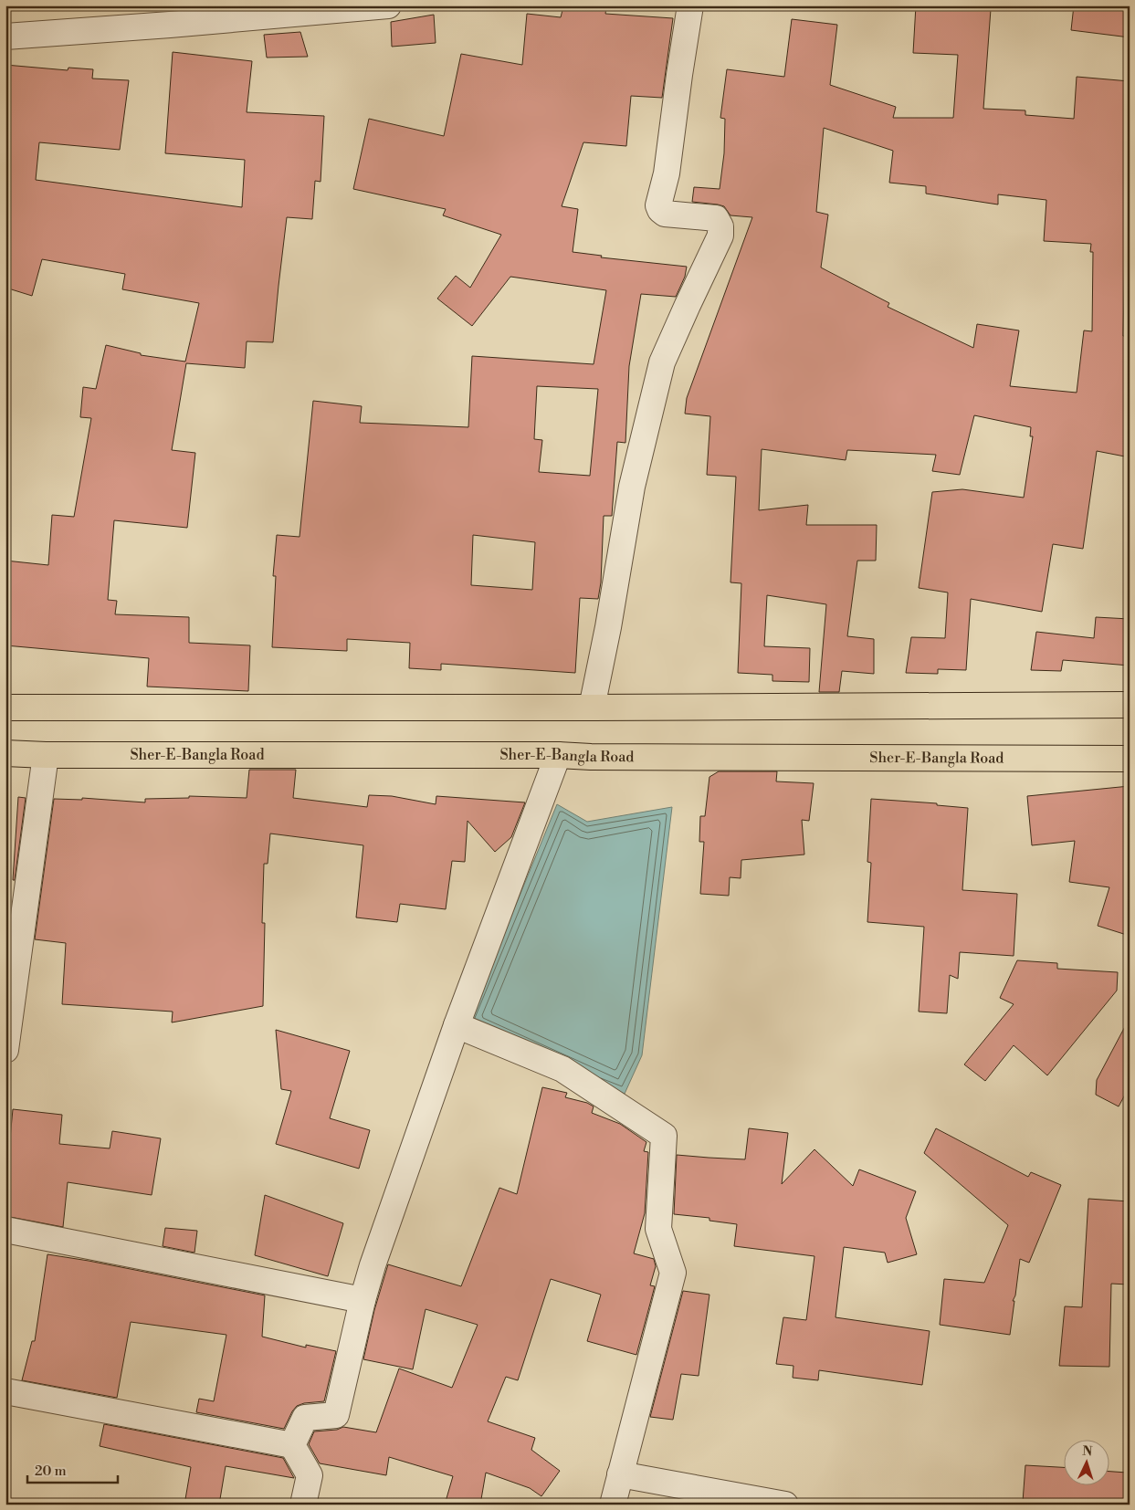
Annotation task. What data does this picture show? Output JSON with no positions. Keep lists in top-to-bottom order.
{
  "streets": {
    "highway": ["Sher-E-Bangla Road"]
  },
  "scale_bar": "20 m",
  "north": "top"
}
